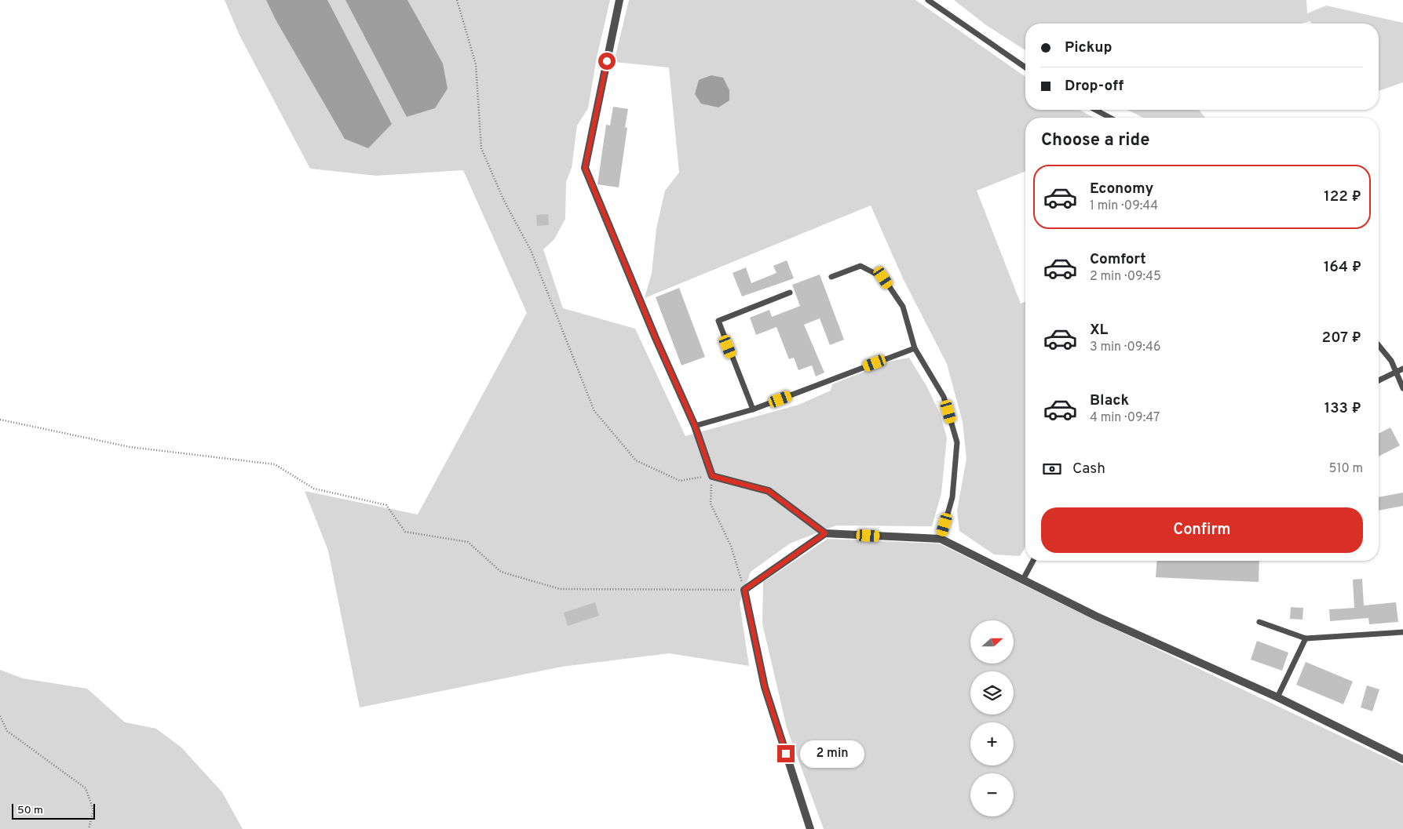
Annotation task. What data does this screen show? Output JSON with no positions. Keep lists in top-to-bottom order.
{
  "scale_bar": "50 m",
  "north": "right",
  "page": {
    "banner": ["Pickup", "Drop-off"],
    "heading": "Choose a ride",
    "list": [
      {
        "name": "Economy",
        "note": "1 min · 09:44",
        "value": "122 ₽"
      },
      {
        "name": "Comfort",
        "note": "2 min · 09:45",
        "value": "164 ₽"
      },
      {
        "name": "XL",
        "note": "3 min · 09:46",
        "value": "207 ₽"
      },
      {
        "name": "Black",
        "note": "4 min · 09:47",
        "value": "133 ₽"
      }
    ],
    "pay": ["Cash", "510 m"],
    "buttons": "Confirm",
    "map_buttons": ["+", "−"],
    "bubble": "2 min",
    "scale": "50 m"
  }
}
